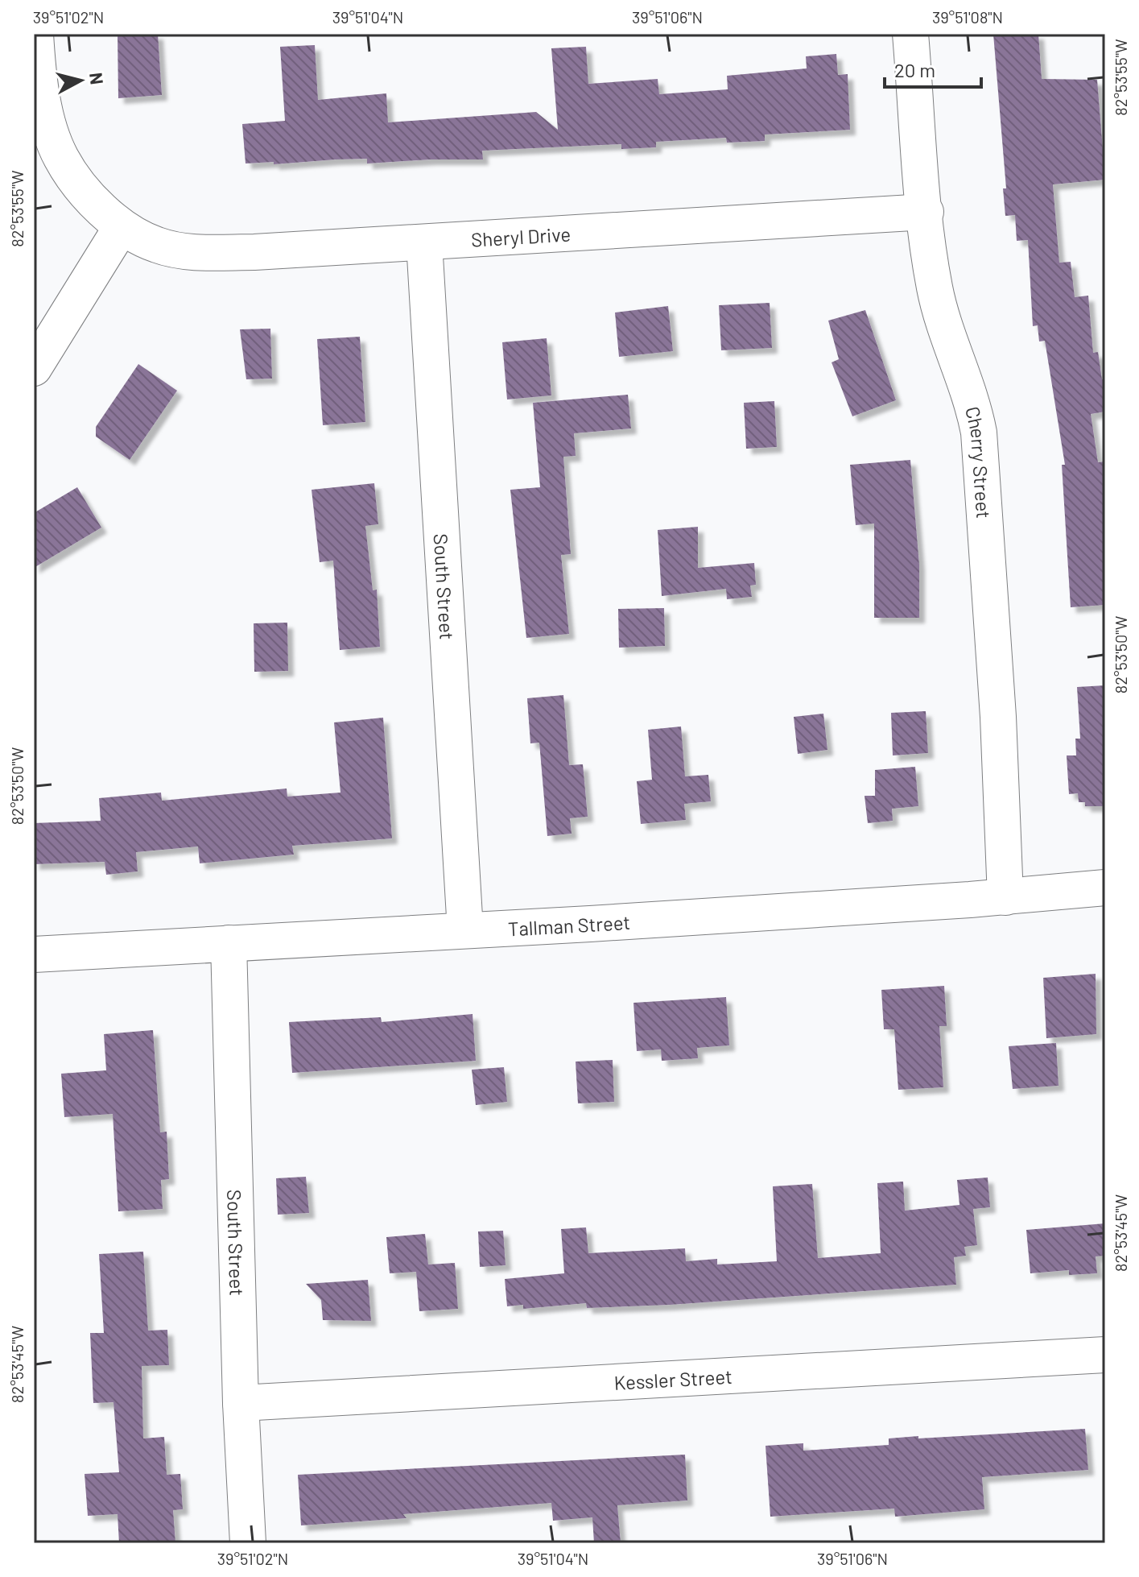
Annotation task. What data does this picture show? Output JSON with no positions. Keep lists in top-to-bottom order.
{
  "streets": {
    "street": [
      "Sheryl Drive",
      "Cherry Street",
      "South Street",
      "Tallman Street",
      "Kessler Street"
    ]
  },
  "crossings": [
    ["Sheryl Drive", "Cherry Street"],
    ["Sheryl Drive", "South Street"],
    ["Cherry Street", "Tallman Street"],
    ["South Street", "Tallman Street"],
    ["South Street", "Kessler Street"]
  ],
  "scale_bar": "20 m",
  "north": "right",
  "coordinates": [
    "39°51'02\"N",
    "39°51'04\"N",
    "39°51'06\"N",
    "39°51'08\"N",
    "82°53'55\"W",
    "82°53'50\"W",
    "82°53'45\"W"
  ]
}
